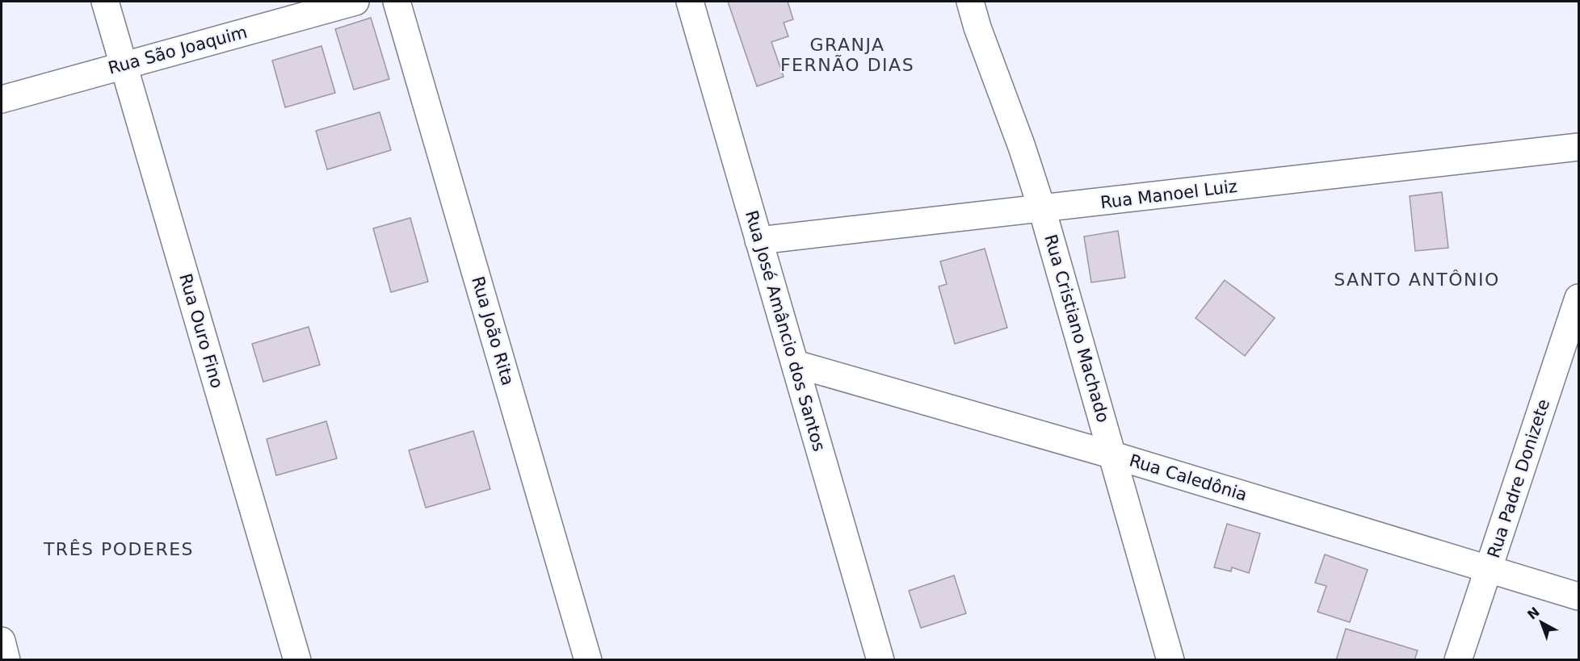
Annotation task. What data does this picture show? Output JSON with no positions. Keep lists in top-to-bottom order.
{
  "streets": {
    "street": [
      "Rua São Joaquim",
      "Rua Manoel Luiz",
      "Rua Cristiano Machado",
      "Rua Ouro Fino",
      "Rua João Rita",
      "Rua José Amâncio dos Santos",
      "Rua Caledônia",
      "Rua Padre Donizete"
    ]
  },
  "crossings": [
    ["Rua São Joaquim", "Rua Ouro Fino"],
    ["Rua Manoel Luiz", "Rua Cristiano Machado"],
    ["Rua Manoel Luiz", "Rua José Amâncio dos Santos"],
    ["Rua Cristiano Machado", "Rua Caledônia"],
    ["Rua José Amâncio dos Santos", "Rua Caledônia"],
    ["Rua Caledônia", "Rua Padre Donizete"]
  ],
  "districts": ["GRANJA FERNÃO DIAS", "SANTO ANTÔNIO", "TRÊS PODERES"],
  "north": "top left"
}
